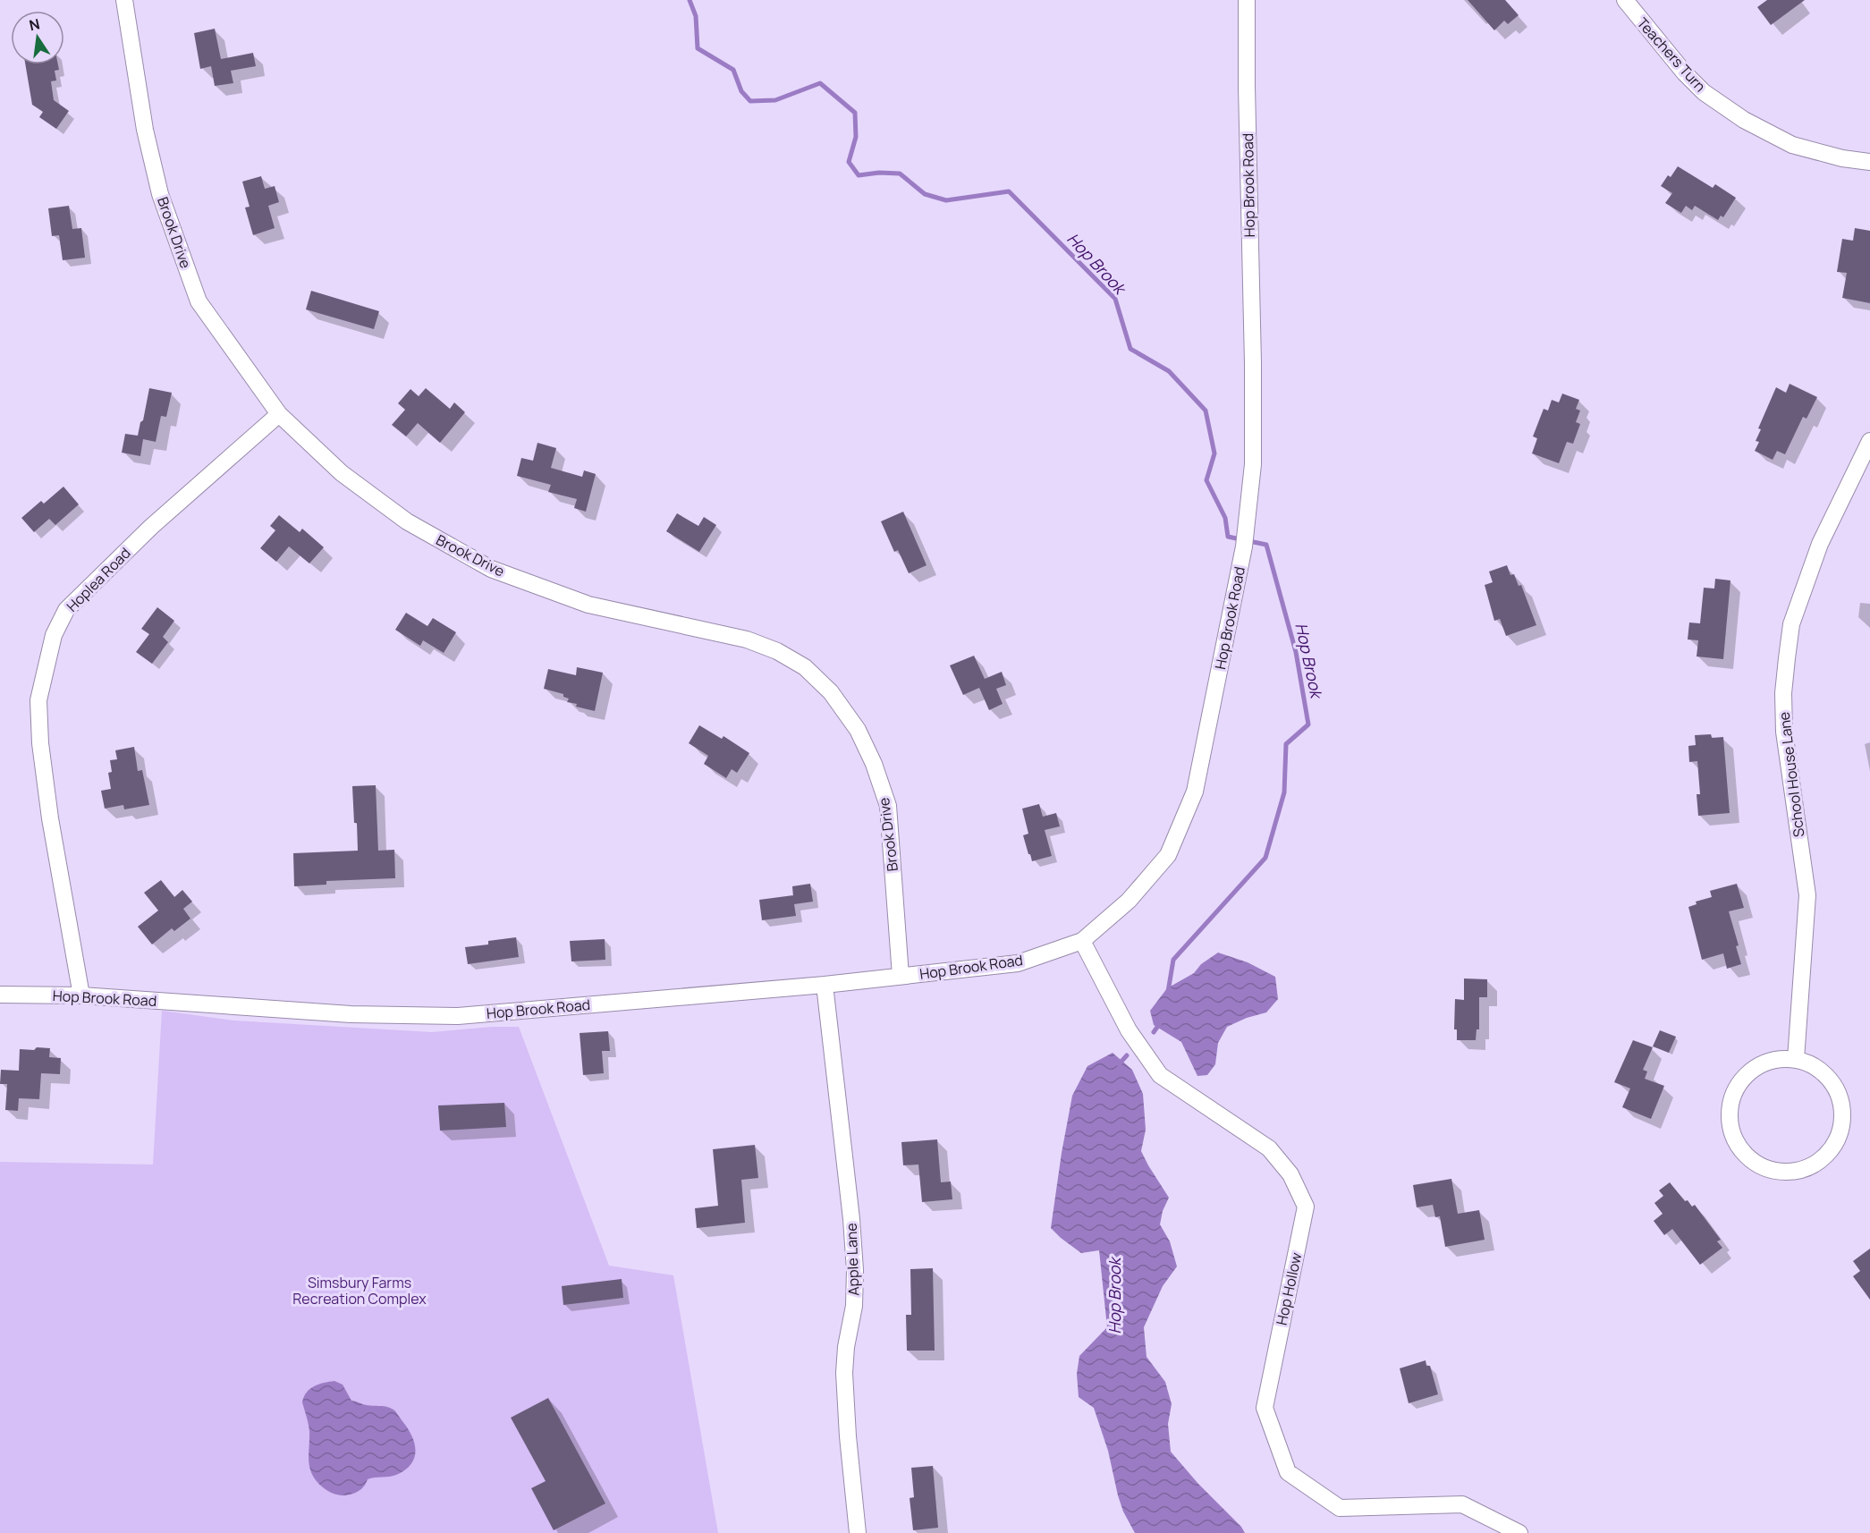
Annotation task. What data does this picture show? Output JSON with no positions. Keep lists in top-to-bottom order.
{
  "streets": {
    "street": [
      "Teachers Turn",
      "Hop Brook Road",
      "Brook Drive",
      "Hoplea Road",
      "School House Lane",
      "Apple Lane",
      "Hop Hollow"
    ]
  },
  "crossings": [
    ["Hop Brook Road", "Brook Drive"],
    ["Hop Brook Road", "Hoplea Road"],
    ["Hop Brook Road", "Apple Lane"],
    ["Hop Brook Road", "Hop Hollow"],
    ["Brook Drive", "Hoplea Road"]
  ],
  "water": ["Hop Brook"],
  "parks": ["Simsbury Farms Recreation Complex"],
  "north": "top"
}
